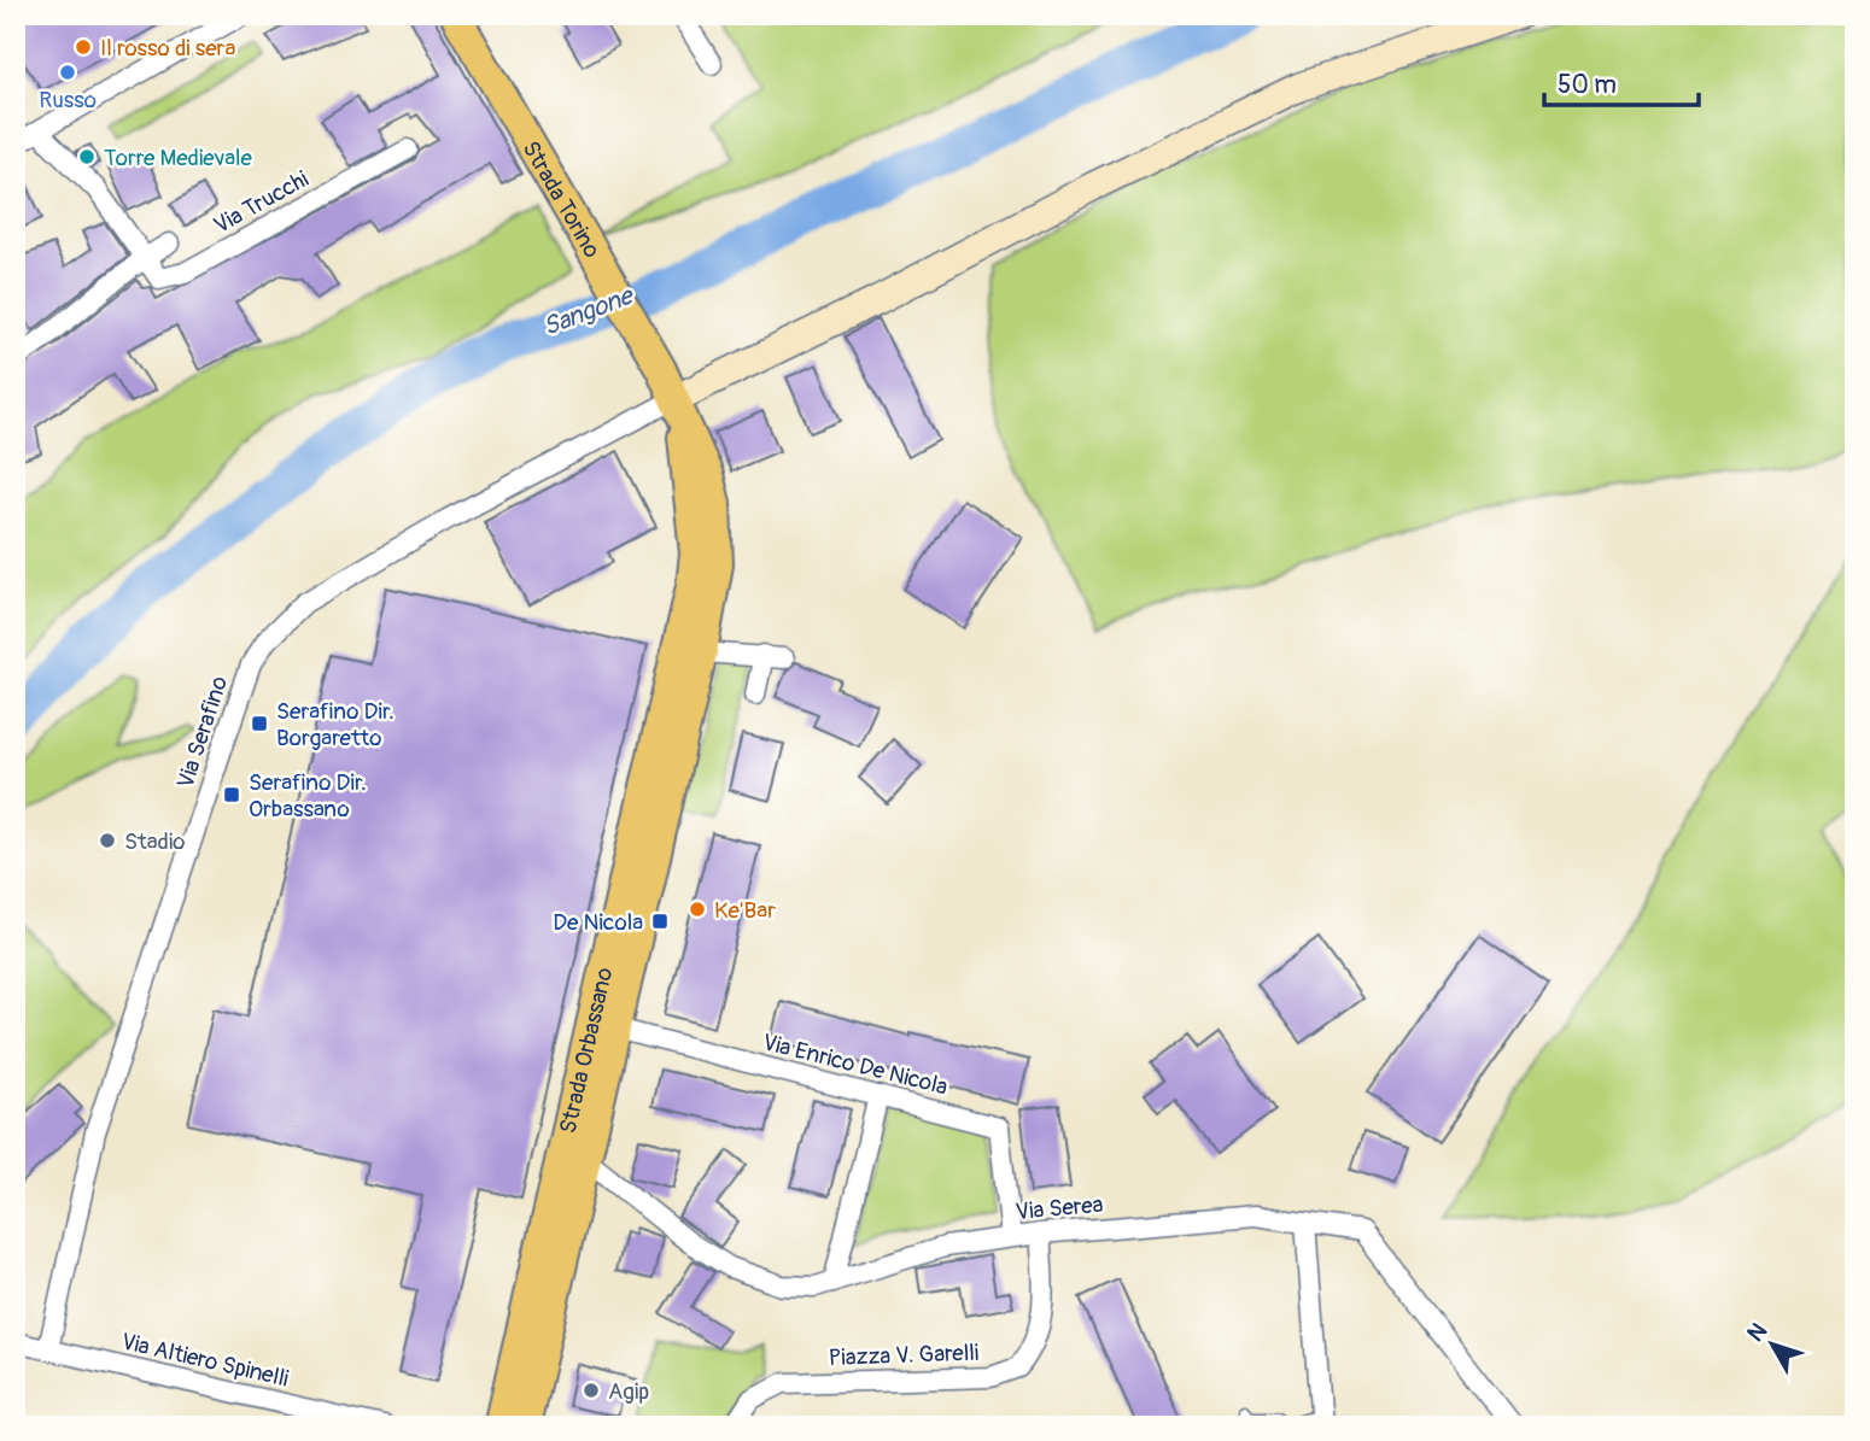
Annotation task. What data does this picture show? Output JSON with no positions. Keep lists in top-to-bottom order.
{
  "streets": {
    "main road": ["Strada Torino", "Strada Orbassano"],
    "street": [
      "Via Trucchi",
      "Via Serafino",
      "Via Enrico De Nicola",
      "Via Serea",
      "Piazza V. Garelli",
      "Via Altiero Spinelli"
    ]
  },
  "crossings": [
    ["Strada Torino", "Via Serafino"],
    ["Strada Torino", "Strada Orbassano"],
    ["Via Serafino", "Strada Orbassano"],
    ["Via Serafino", "Via Altiero Spinelli"],
    ["Strada Orbassano", "Via Enrico De Nicola"],
    ["Strada Orbassano", "Via Serea"],
    ["Via Enrico De Nicola", "Via Serea"],
    ["Via Serea", "Piazza V. Garelli"]
  ],
  "water": ["Sangone"],
  "places": {
    "other": [
      "Il rosso di sera",
      "Russo",
      "Torre Medievale",
      "Stadio",
      "Ke'Bar",
      "Agip"
    ],
    "transit": ["Serafino Dir. Borgaretto", "Serafino Dir. Orbassano", "De Nicola"]
  },
  "scale_bar": "50 m",
  "north": "top left"
}
